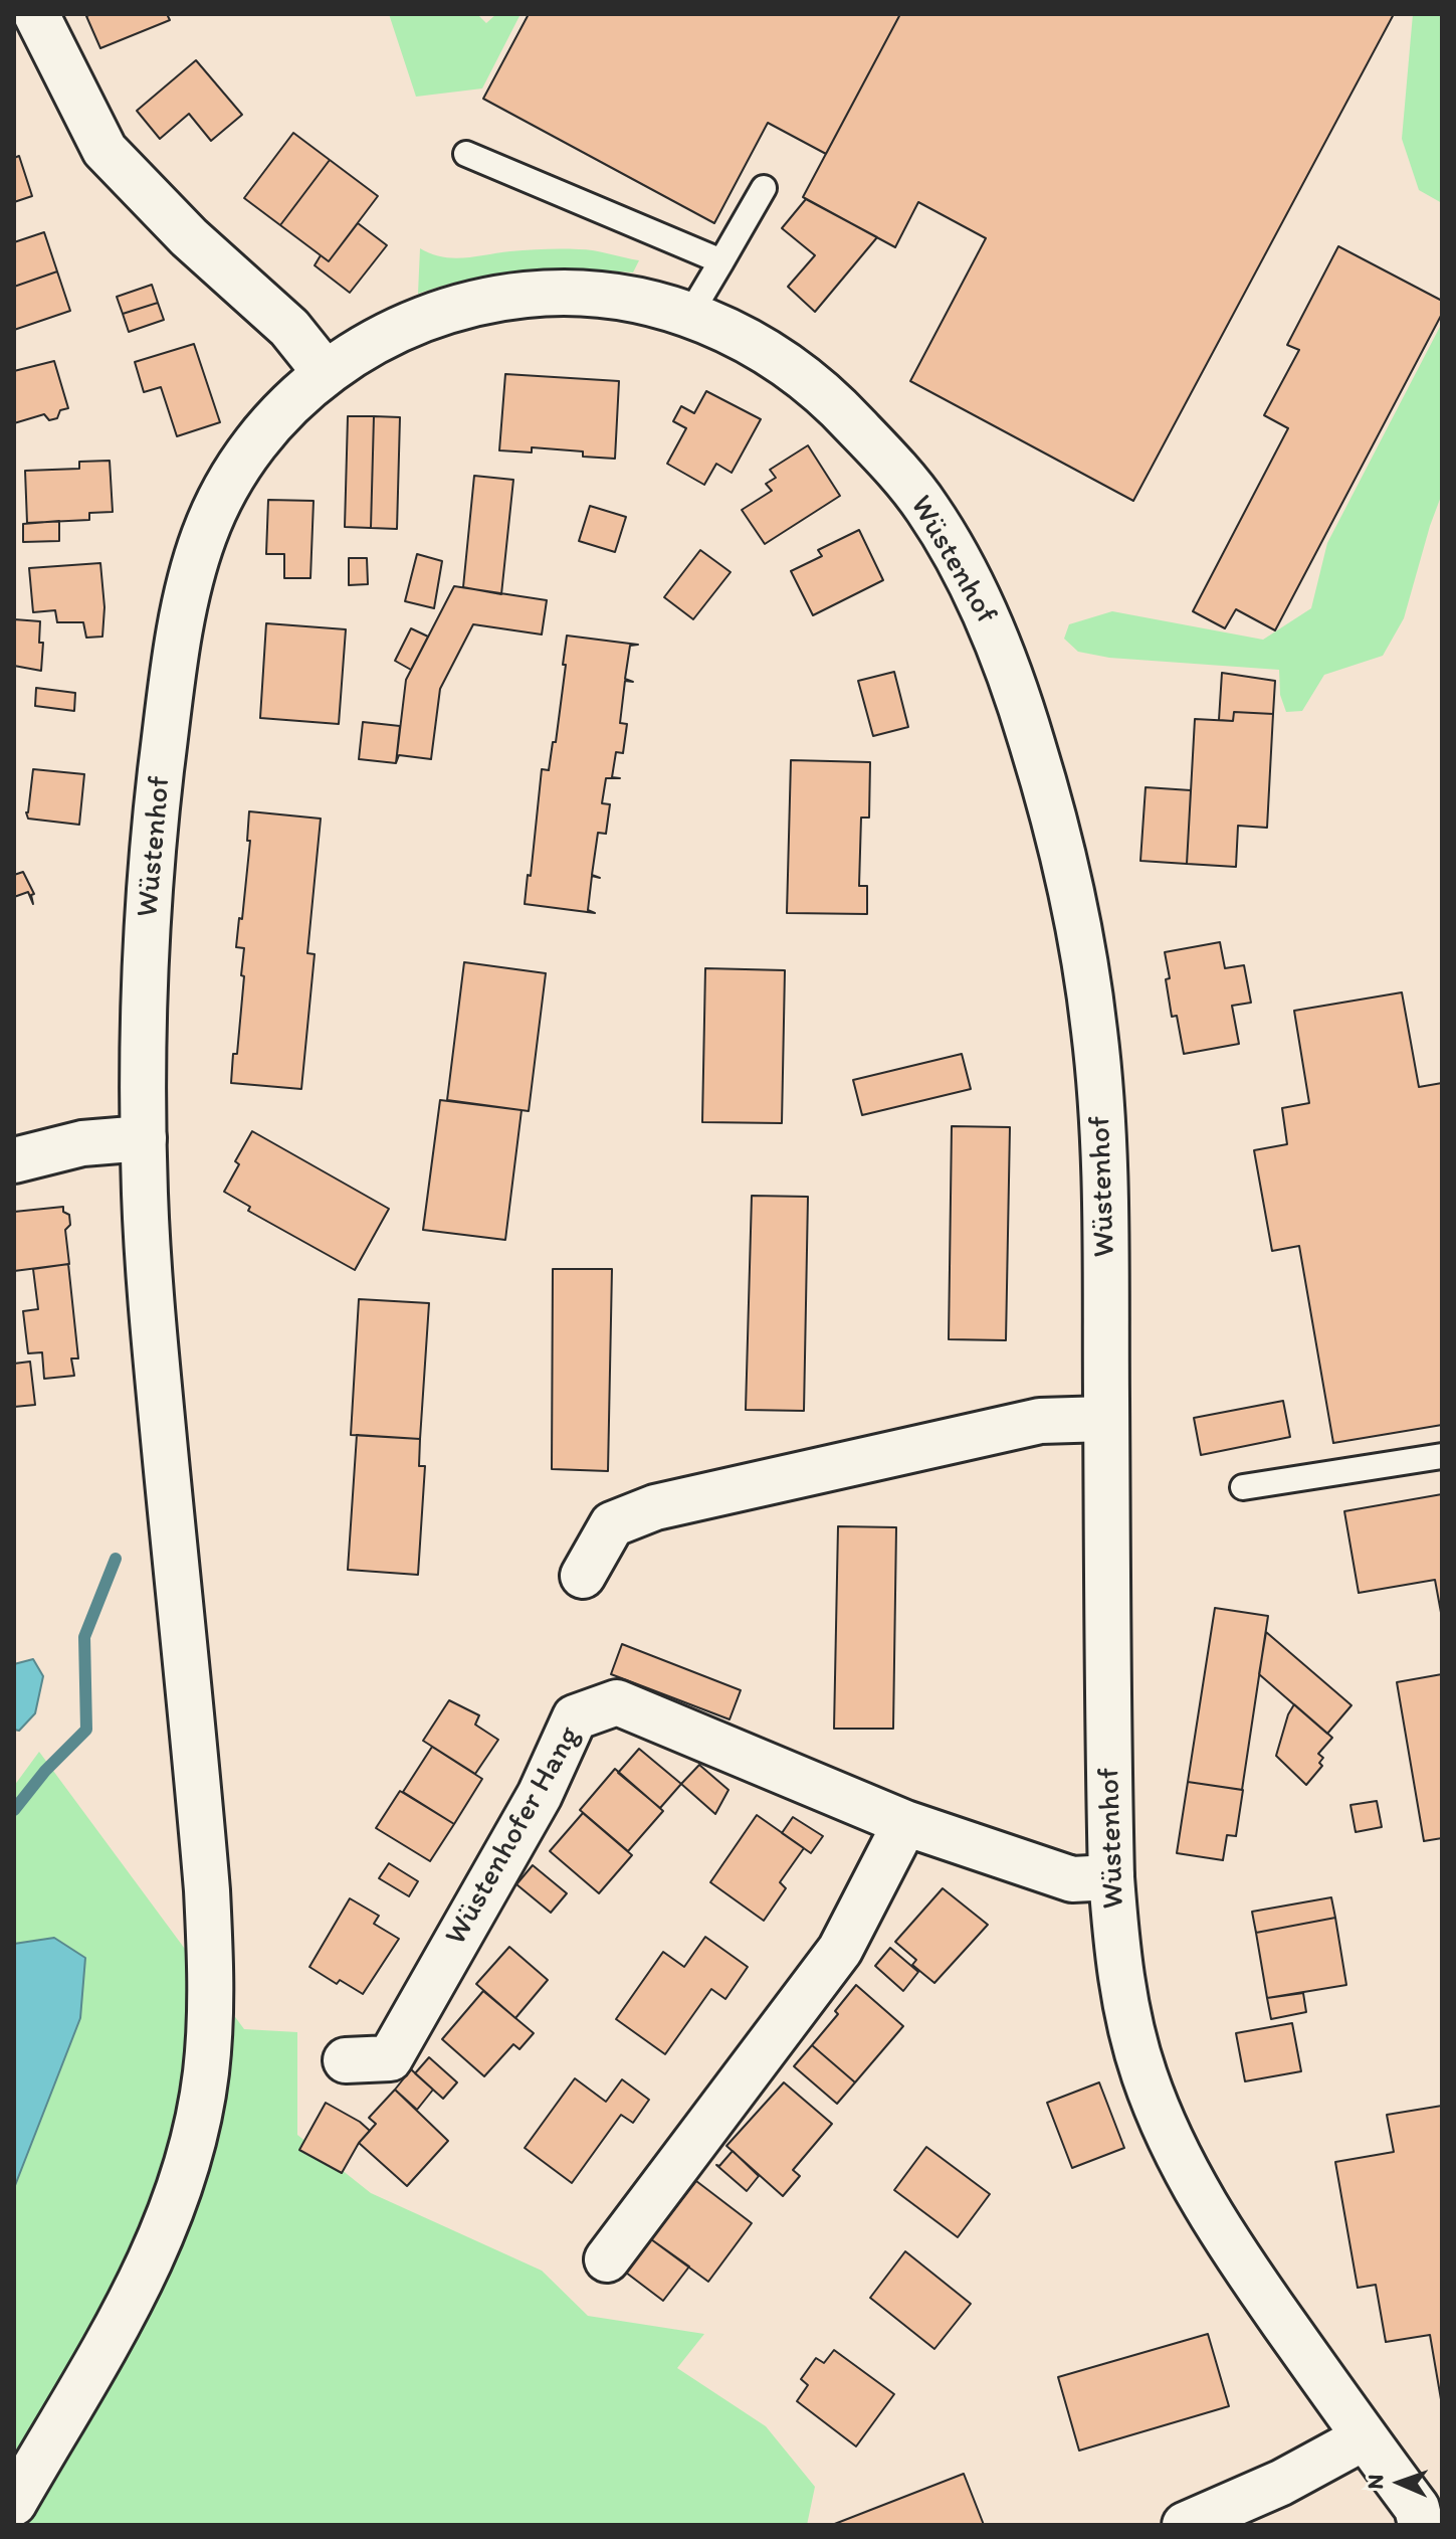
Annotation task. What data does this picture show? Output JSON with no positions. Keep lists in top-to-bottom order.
{
  "streets": {
    "main road": ["Wüstenhof", "Wüstenhofer Hang"]
  },
  "crossings": [
    ["Wüstenhof", "Wüstenhofer Hang"]
  ],
  "north": "left"
}
